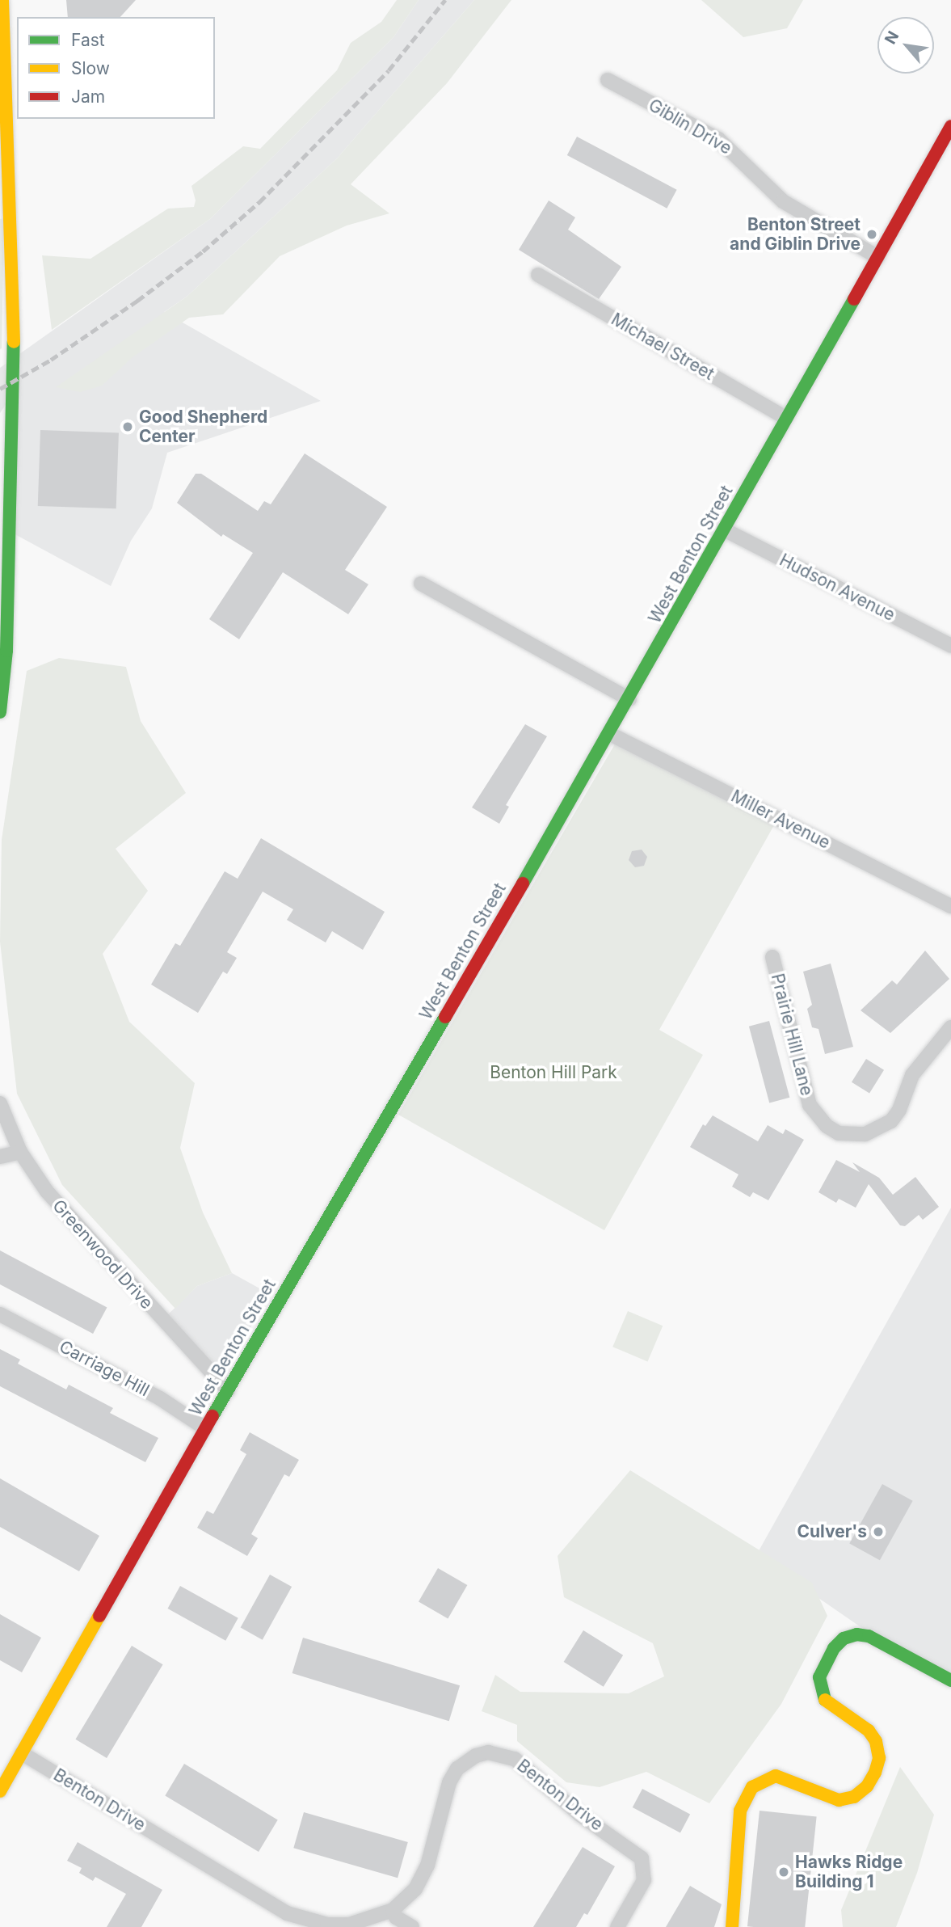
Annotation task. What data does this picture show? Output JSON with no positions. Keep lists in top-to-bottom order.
{
  "streets": {
    "street": [
      "Giblin Drive",
      "Michael Street",
      "West Benton Street",
      "Hudson Avenue",
      "Miller Avenue",
      "Prairie Hill Lane",
      "Greenwood Drive",
      "Carriage Hill",
      "Benton Drive"
    ]
  },
  "crossings": [
    ["Giblin Drive", "West Benton Street"],
    ["Michael Street", "West Benton Street"],
    ["West Benton Street", "Hudson Avenue"],
    ["West Benton Street", "Miller Avenue"],
    ["West Benton Street", "Greenwood Drive"],
    ["West Benton Street", "Carriage Hill"],
    ["West Benton Street", "Benton Drive"]
  ],
  "parks": ["Benton Hill Park"],
  "places": [
    "Benton Street and Giblin Drive",
    "Good Shepherd Center",
    "Culver's",
    "Hawks Ridge Building 1"
  ],
  "legend": ["Fast", "Slow", "Jam"],
  "north": "top left"
}
